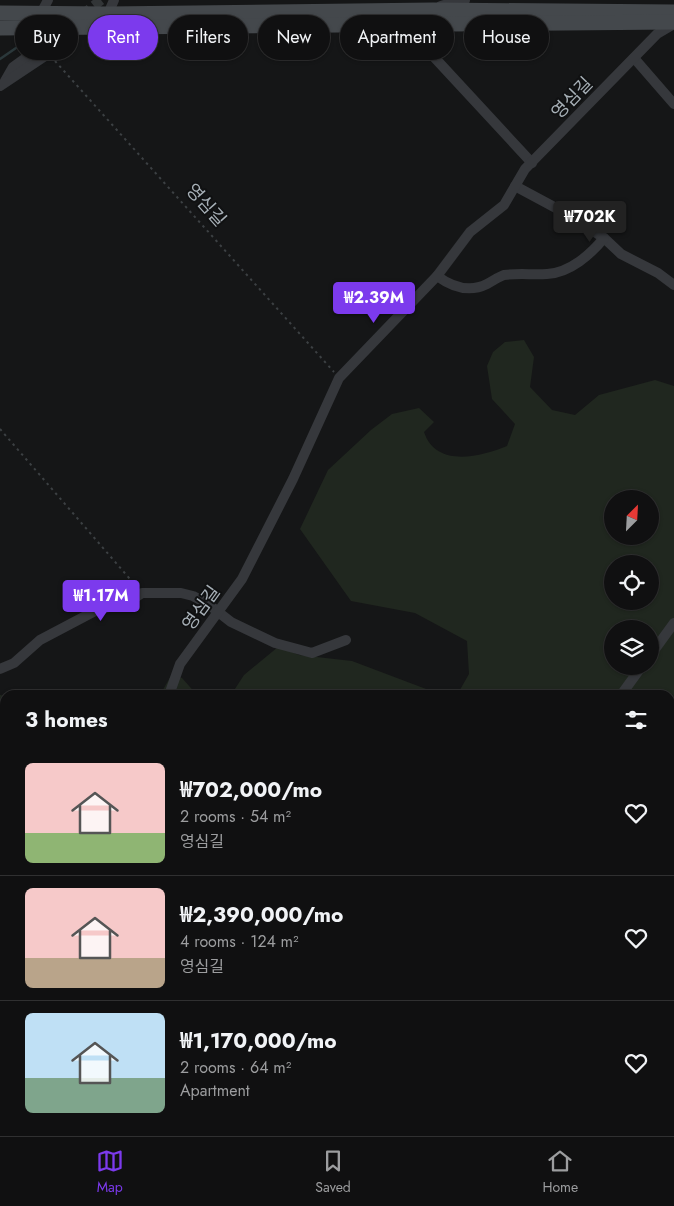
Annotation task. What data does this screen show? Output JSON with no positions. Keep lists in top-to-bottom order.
{
  "streets": {
    "street": ["영심길"]
  },
  "north": "top right",
  "page": {
    "chip": [
      "Buy",
      "Rent",
      "Filters",
      "New",
      "Apartment",
      "House"
    ],
    "price": ["₩702K", "₩2.39M", "₩1.17M"],
    "heading": "3 homes",
    "list": [
      {
        "name": "₩702,000/mo",
        "note": "2 rooms · 54 m² · 영심길"
      },
      {
        "name": "₩2,390,000/mo",
        "note": "4 rooms · 124 m² · 영심길"
      },
      {
        "name": "₩1,170,000/mo",
        "note": "2 rooms · 64 m² · Apartment"
      }
    ],
    "tabs": ["Map", "Saved", "Home"]
  }
}
